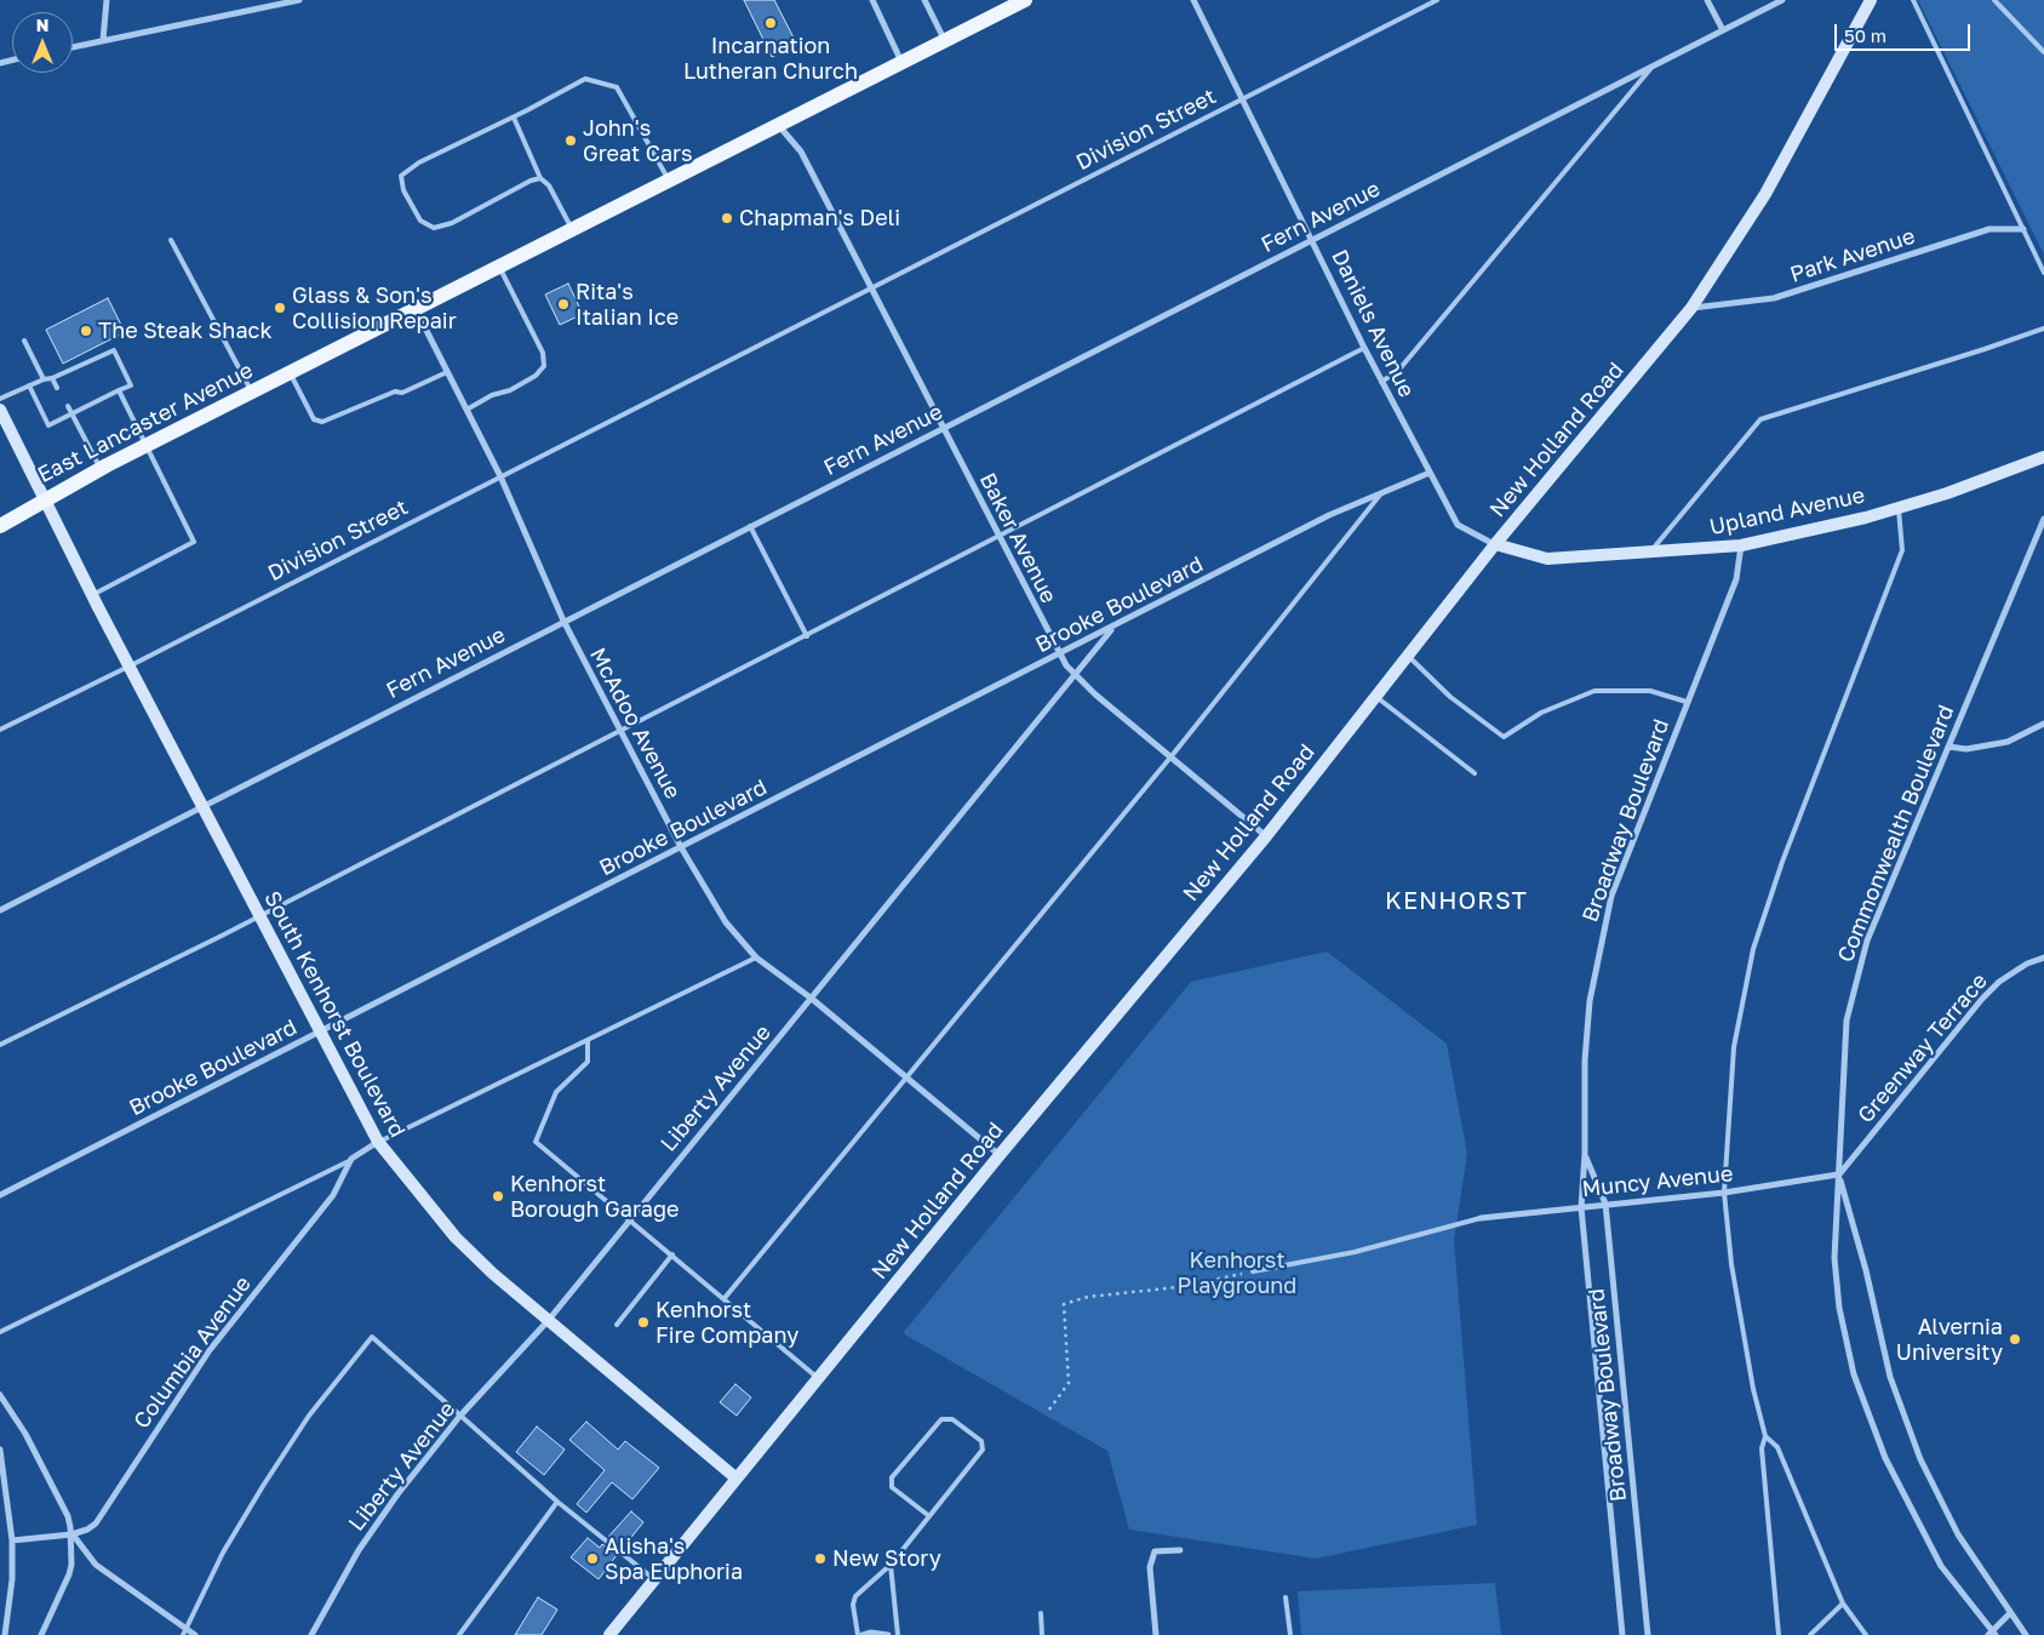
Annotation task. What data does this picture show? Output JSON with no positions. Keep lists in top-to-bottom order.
{
  "streets": {
    "main road": [
      "East Lancaster Avenue",
      "New Holland Road",
      "Upland Avenue",
      "South Kenhorst Boulevard"
    ],
    "street": [
      "Fern Avenue",
      "Park Avenue",
      "Daniels Avenue",
      "Baker Avenue",
      "Brooke Boulevard",
      "McAdoo Avenue",
      "Broadway Boulevard",
      "Commonwealth Boulevard",
      "Greenway Terrace",
      "Liberty Avenue",
      "Muncy Avenue",
      "Columbia Avenue"
    ],
    "lane": ["Division Street"]
  },
  "crossings": [
    ["Division Street", "Daniels Avenue"],
    ["Division Street", "Baker Avenue"],
    ["Division Street", "McAdoo Avenue"],
    ["Division Street", "South Kenhorst Boulevard"],
    ["Fern Avenue", "Daniels Avenue"],
    ["Fern Avenue", "Baker Avenue"],
    ["Fern Avenue", "McAdoo Avenue"],
    ["Fern Avenue", "South Kenhorst Boulevard"],
    ["Park Avenue", "New Holland Road"],
    ["Daniels Avenue", "New Holland Road"],
    ["Daniels Avenue", "Upland Avenue"],
    ["Daniels Avenue", "Brooke Boulevard"],
    ["East Lancaster Avenue", "Baker Avenue"],
    ["East Lancaster Avenue", "McAdoo Avenue"],
    ["East Lancaster Avenue", "South Kenhorst Boulevard"],
    ["New Holland Road", "Upland Avenue"],
    ["New Holland Road", "Baker Avenue"],
    ["New Holland Road", "McAdoo Avenue"],
    ["New Holland Road", "South Kenhorst Boulevard"],
    ["Upland Avenue", "Broadway Boulevard"],
    ["Baker Avenue", "Brooke Boulevard"],
    ["Baker Avenue", "Liberty Avenue"],
    ["Brooke Boulevard", "McAdoo Avenue"],
    ["Brooke Boulevard", "South Kenhorst Boulevard"],
    ["Brooke Boulevard", "Liberty Avenue"],
    ["McAdoo Avenue", "Liberty Avenue"],
    ["Broadway Boulevard", "Muncy Avenue"],
    ["Commonwealth Boulevard", "Greenway Terrace"],
    ["Commonwealth Boulevard", "Muncy Avenue"],
    ["South Kenhorst Boulevard", "Liberty Avenue"],
    ["Greenway Terrace", "Muncy Avenue"]
  ],
  "districts": ["KENHORST"],
  "parks": ["Kenhorst Playground"],
  "places": [
    "Incarnation Lutheran Church",
    "John's Great Cars",
    "Chapman's Deli",
    "Rita's Italian Ice",
    "Glass & Son's Collision Repair",
    "The Steak Shack",
    "Kenhorst Borough Garage",
    "Kenhorst Fire Company",
    "Alvernia University",
    "Alisha's Spa Euphoria",
    "New Story"
  ],
  "scale_bar": "50 m",
  "north": "top"
}
